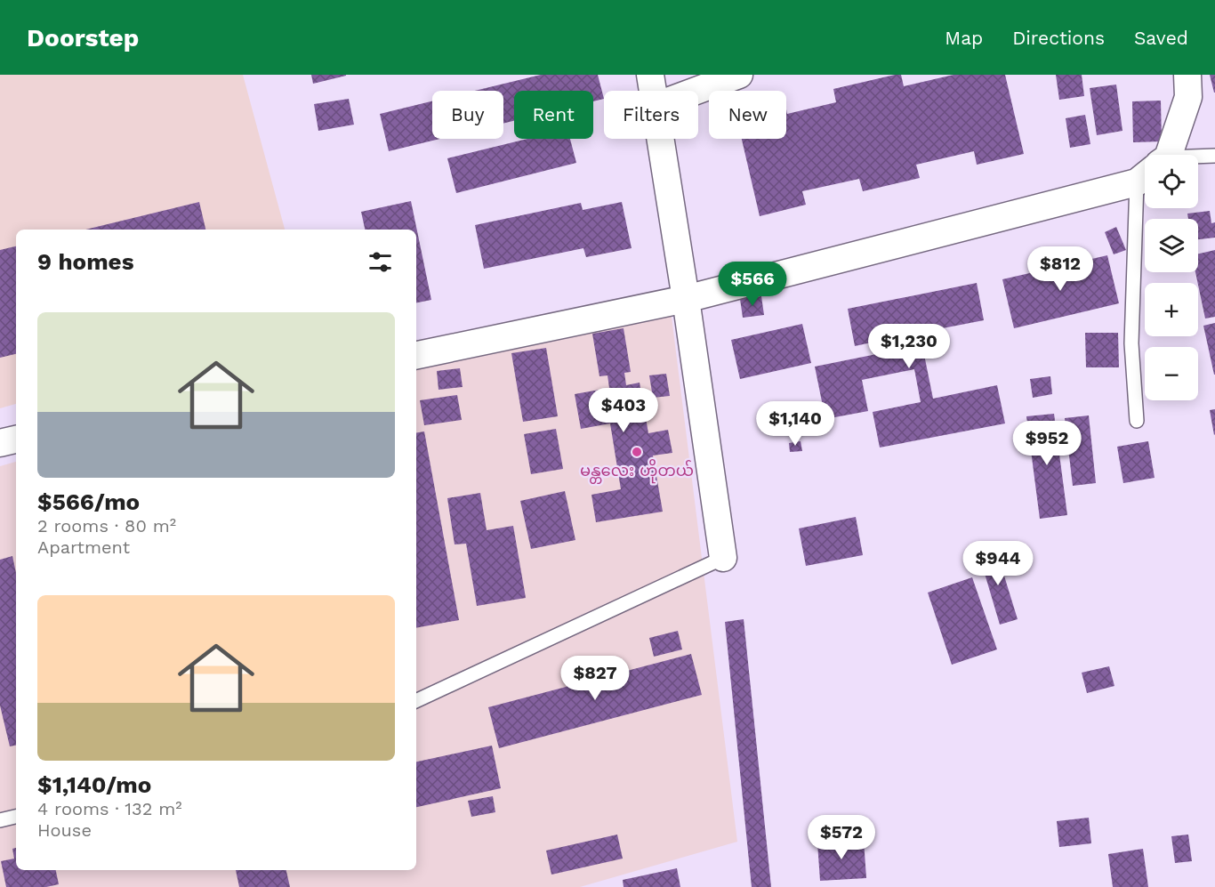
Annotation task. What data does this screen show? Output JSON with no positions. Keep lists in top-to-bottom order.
{
  "places": ["မန္တလေး ဟိုတယ်"],
  "page": {
    "header": "Doorstep",
    "nav": ["Map", "Directions", "Saved"],
    "chip": [
      "Buy",
      "Rent",
      "Filters",
      "New"
    ],
    "map_buttons": ["+", "−"],
    "heading": "9 homes",
    "price": [
      "$812",
      "$566",
      "$1,230",
      "$403",
      "$1,140",
      "$952",
      "$944",
      "$827",
      "$572"
    ],
    "list": [
      {
        "name": "$566/mo",
        "note": "2 rooms · 80 m² · Apartment"
      },
      {
        "name": "$1,140/mo",
        "note": "4 rooms · 132 m² · House"
      }
    ]
  }
}
